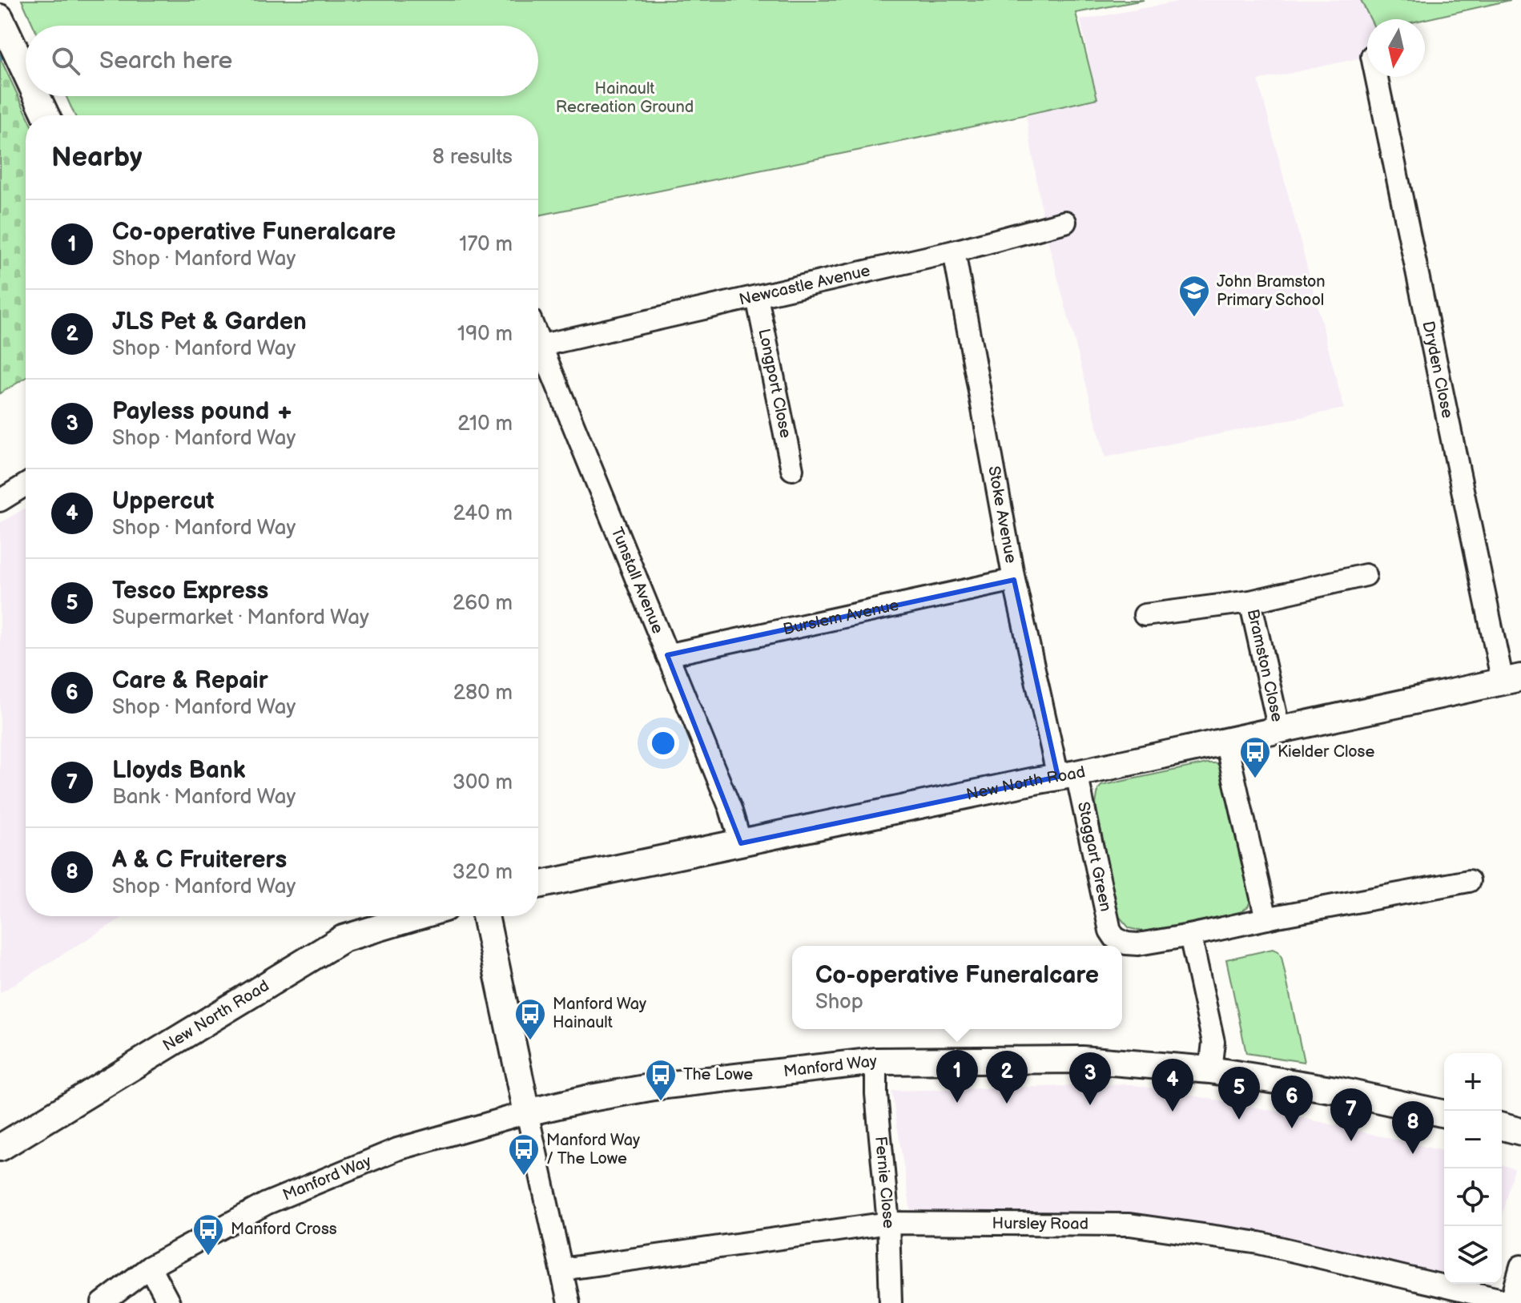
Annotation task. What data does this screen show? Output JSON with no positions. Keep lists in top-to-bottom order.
{
  "streets": {
    "street": [
      "Newcastle Avenue",
      "Dryden Close",
      "Longport Close",
      "Stoke Avenue",
      "Tunstall Avenue",
      "Burslem Avenue",
      "Bramston Close",
      "New North Road",
      "Staggart Green",
      "Manford Way",
      "Fernie Close",
      "Hursley Road"
    ]
  },
  "crossings": [
    ["Newcastle Avenue", "Longport Close"],
    ["Newcastle Avenue", "Stoke Avenue"],
    ["Newcastle Avenue", "Tunstall Avenue"],
    ["Dryden Close", "New North Road"],
    ["Stoke Avenue", "Burslem Avenue"],
    ["Stoke Avenue", "New North Road"],
    ["Stoke Avenue", "Staggart Green"],
    ["Tunstall Avenue", "Burslem Avenue"],
    ["Tunstall Avenue", "New North Road"],
    ["Bramston Close", "New North Road"],
    ["New North Road", "Staggart Green"],
    ["Manford Way", "Fernie Close"],
    ["Fernie Close", "Hursley Road"]
  ],
  "parks": ["Hainault Recreation Ground"],
  "places": {
    "school or university": ["John Bramston Primary School"],
    "bus stop": [
      "Kielder Close",
      "Manford Way Hainault",
      "The Lowe",
      "Manford Way / The Lowe",
      "Manford Cross"
    ]
  },
  "north": "bottom",
  "page": {
    "search": "Search here",
    "heading": ["Nearby", "8 results"],
    "list": [
      {
        "mark": "1",
        "name": "Co-operative Funeralcare",
        "note": "Shop · Manford Way",
        "value": "170 m"
      },
      {
        "mark": "2",
        "name": "JLS Pet & Garden",
        "note": "Shop · Manford Way",
        "value": "190 m"
      },
      {
        "mark": "3",
        "name": "Payless pound +",
        "note": "Shop · Manford Way",
        "value": "210 m"
      },
      {
        "mark": "4",
        "name": "Uppercut",
        "note": "Shop · Manford Way",
        "value": "240 m"
      },
      {
        "mark": "5",
        "name": "Tesco Express",
        "note": "Supermarket · Manford Way",
        "value": "260 m"
      },
      {
        "mark": "6",
        "name": "Care & Repair",
        "note": "Shop · Manford Way",
        "value": "280 m"
      },
      {
        "mark": "7",
        "name": "Lloyds Bank",
        "note": "Bank · Manford Way",
        "value": "300 m"
      },
      {
        "mark": "8",
        "name": "A & C Fruiterers",
        "note": "Shop · Manford Way",
        "value": "320 m"
      }
    ],
    "popup": ["Co-operative Funeralcare", "Shop"],
    "pins": [
      "1",
      "2",
      "3",
      "4",
      "5",
      "6",
      "7",
      "8"
    ],
    "map_buttons": ["+", "−"]
  }
}
